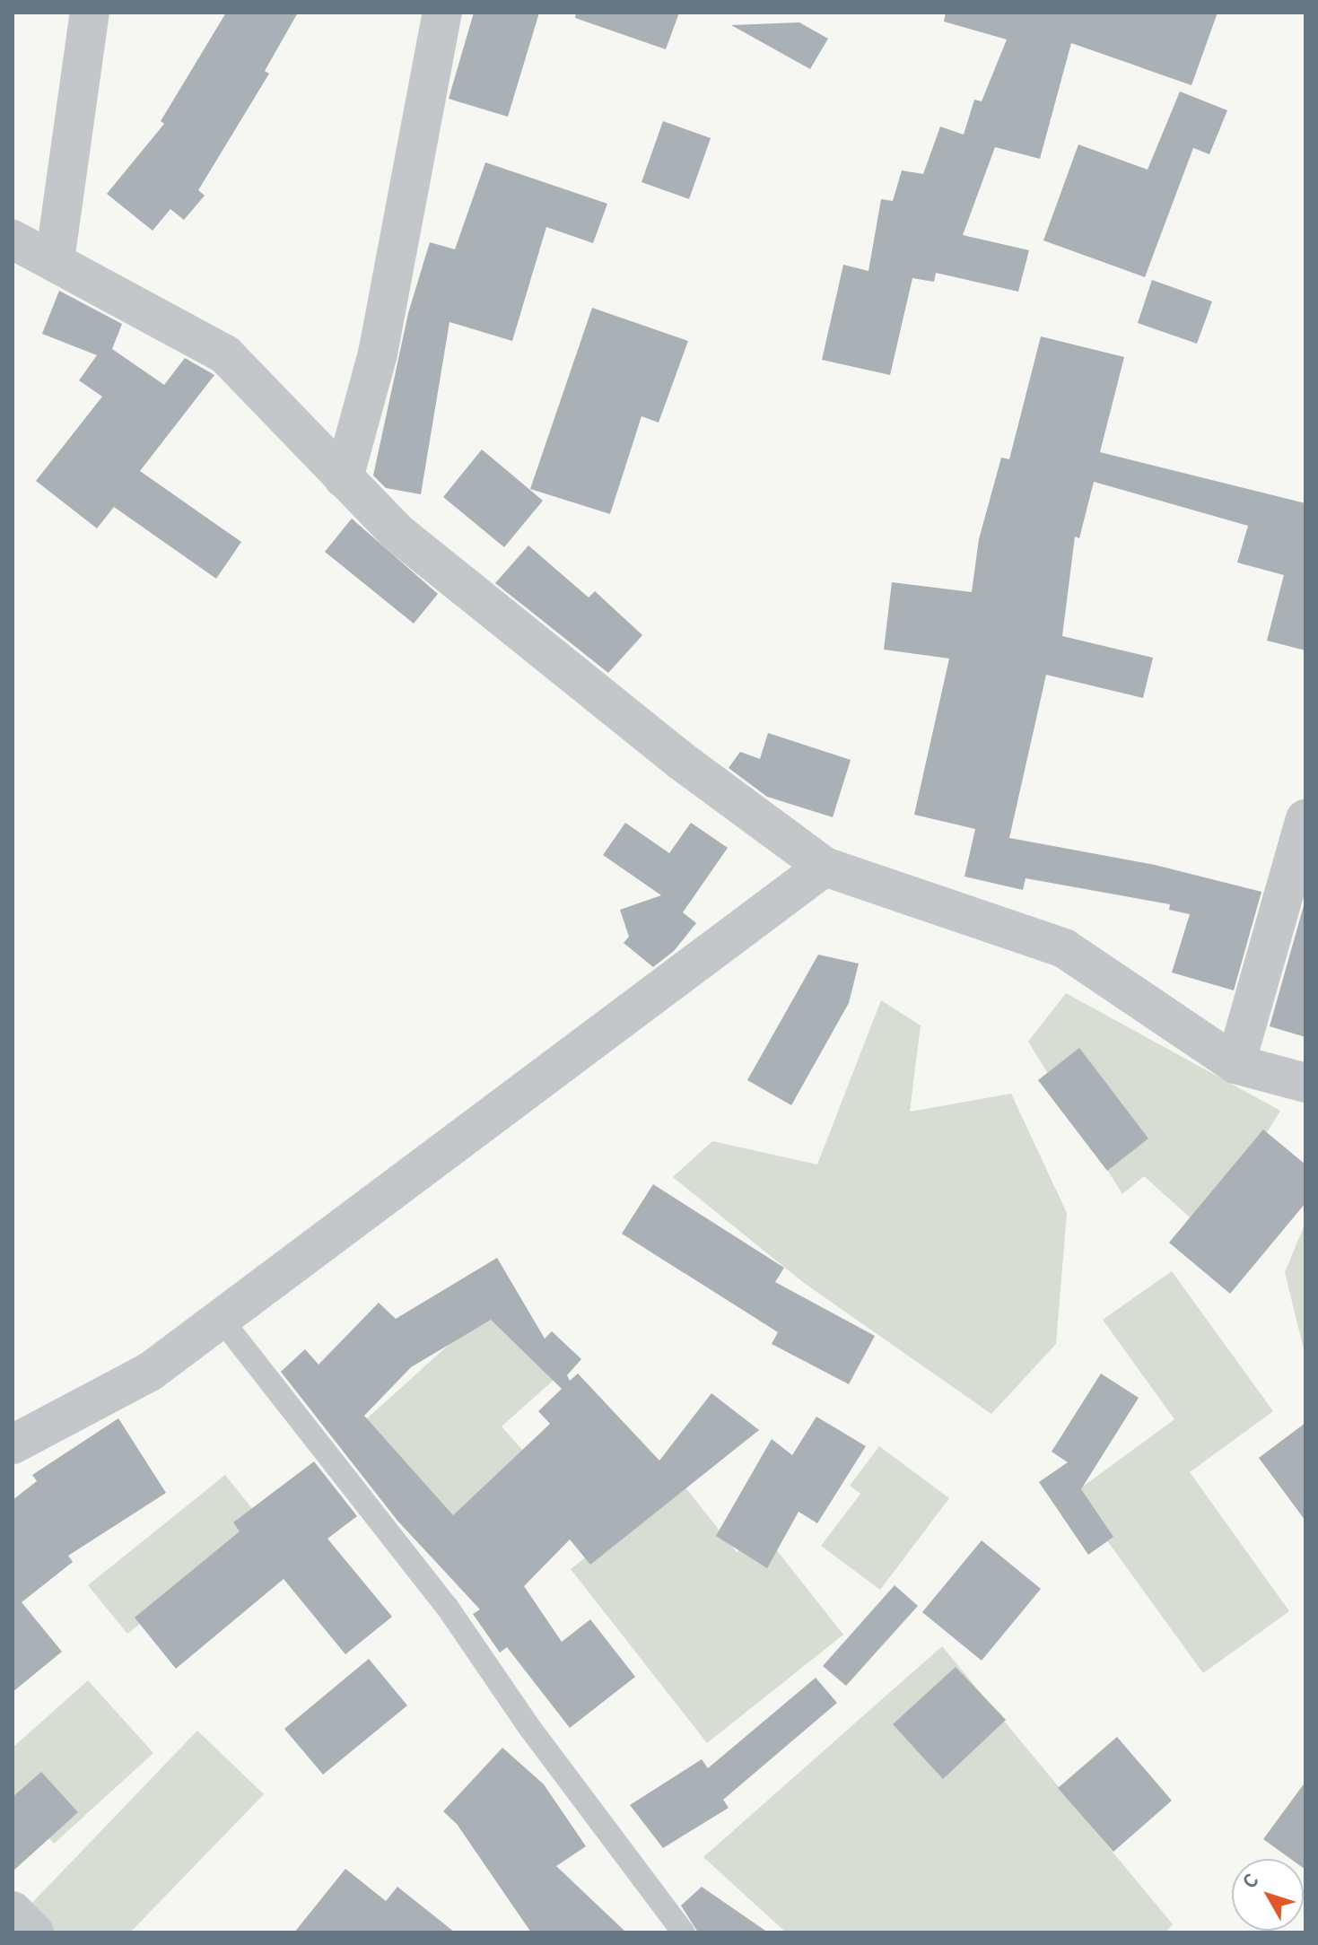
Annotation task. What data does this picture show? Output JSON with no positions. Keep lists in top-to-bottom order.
{
  "north": "top left"
}
